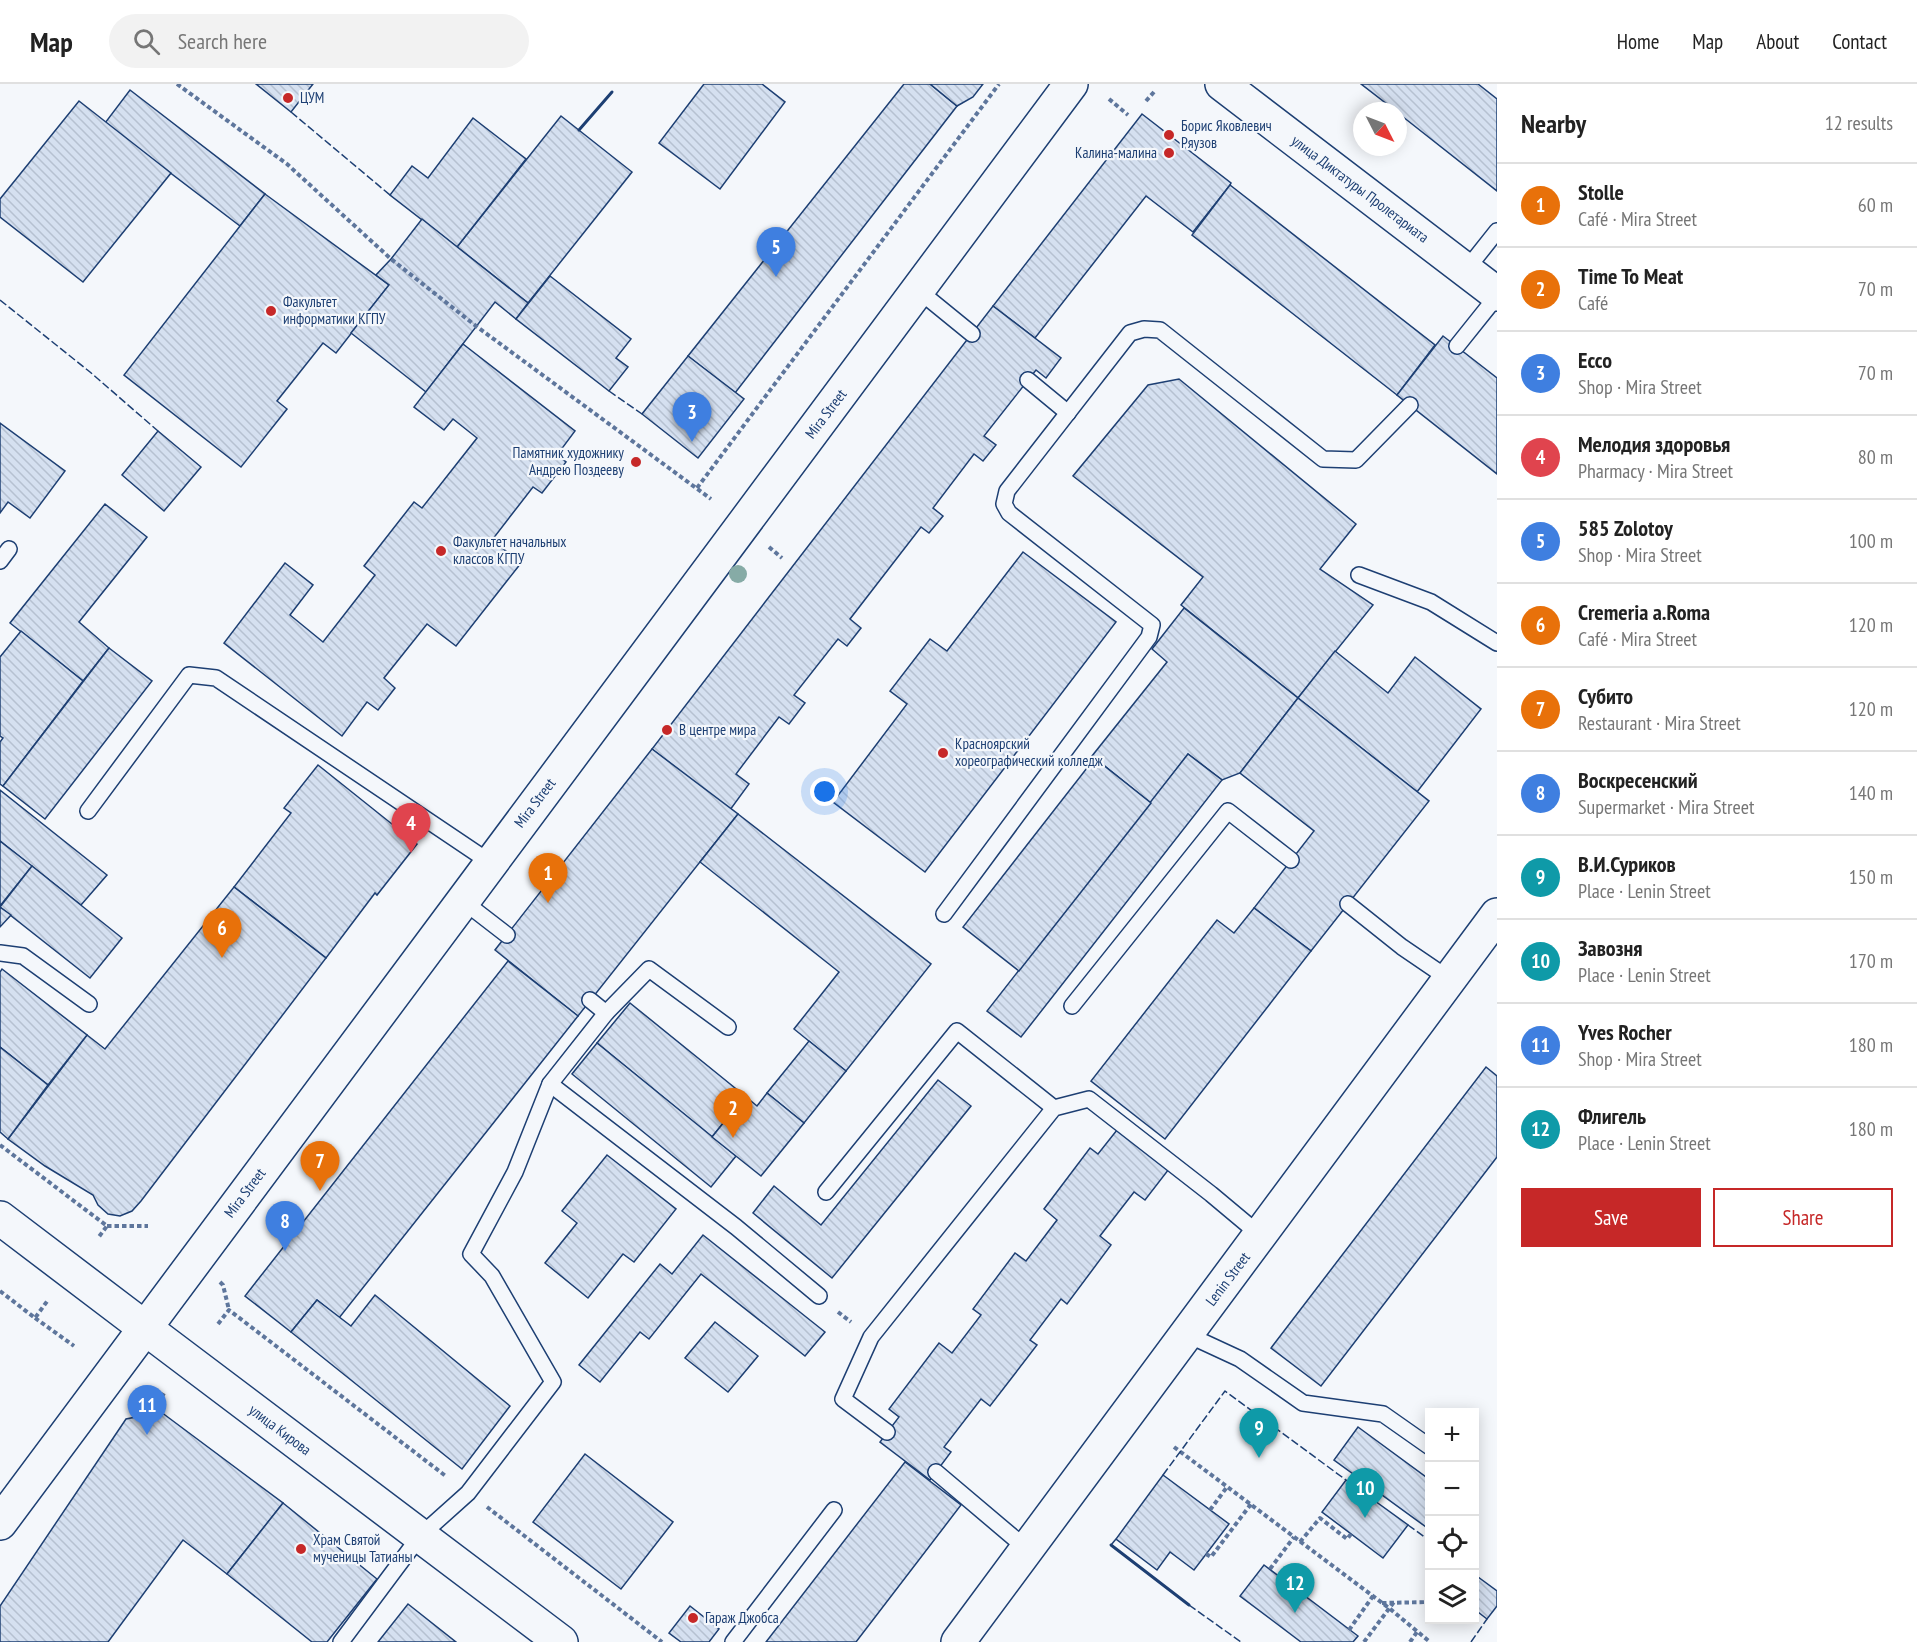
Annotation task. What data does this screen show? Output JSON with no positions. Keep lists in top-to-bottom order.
{
  "streets": {
    "main road": [
      "улица Диктатуры Пролетариата",
      "Mira Street",
      "Lenin Street",
      "улица Кирова"
    ]
  },
  "crossings": [
    ["Mira Street", "улица Кирова"]
  ],
  "places": [
    "ЦУМ",
    "Борис Яковлевич Ряузов",
    "Калина-малина",
    "Факультет информатики КГПУ",
    "Памятник художнику Андрею Поздееву",
    "Факультет начальных классов КГПУ",
    "В центре мира",
    "Красноярский хореографический колледж",
    "Храм Святой мученицы Татианы",
    "Гараж Джобса"
  ],
  "north": "bottom right",
  "page": {
    "header": "Map",
    "search": "Search here",
    "nav": [
      "Home",
      "Map",
      "About",
      "Contact"
    ],
    "heading": ["Nearby", "12 results"],
    "list": [
      {
        "mark": "1",
        "name": "Stolle",
        "note": "Café · Mira Street",
        "value": "60 m"
      },
      {
        "mark": "2",
        "name": "Time To Meat",
        "note": "Café",
        "value": "70 m"
      },
      {
        "mark": "3",
        "name": "Ecco",
        "note": "Shop · Mira Street",
        "value": "70 m"
      },
      {
        "mark": "4",
        "name": "Мелодия здоровья",
        "note": "Pharmacy · Mira Street",
        "value": "80 m"
      },
      {
        "mark": "5",
        "name": "585 Zolotoy",
        "note": "Shop · Mira Street",
        "value": "100 m"
      },
      {
        "mark": "6",
        "name": "Cremeria a.Roma",
        "note": "Café · Mira Street",
        "value": "120 m"
      },
      {
        "mark": "7",
        "name": "Субито",
        "note": "Restaurant · Mira Street",
        "value": "120 m"
      },
      {
        "mark": "8",
        "name": "Воскресенский",
        "note": "Supermarket · Mira Street",
        "value": "140 m"
      },
      {
        "mark": "9",
        "name": "В.И.Суриков",
        "note": "Place · Lenin Street",
        "value": "150 m"
      },
      {
        "mark": "10",
        "name": "Завозня",
        "note": "Place · Lenin Street",
        "value": "170 m"
      },
      {
        "mark": "11",
        "name": "Yves Rocher",
        "note": "Shop · Mira Street",
        "value": "180 m"
      },
      {
        "mark": "12",
        "name": "Флигель",
        "note": "Place · Lenin Street",
        "value": "180 m"
      }
    ],
    "pins": [
      "5",
      "3",
      "4",
      "1",
      "6",
      "2",
      "7",
      "8",
      "11",
      "9",
      "10",
      "12"
    ],
    "buttons": ["Save", "Share"],
    "map_buttons": ["+", "−"]
  }
}
